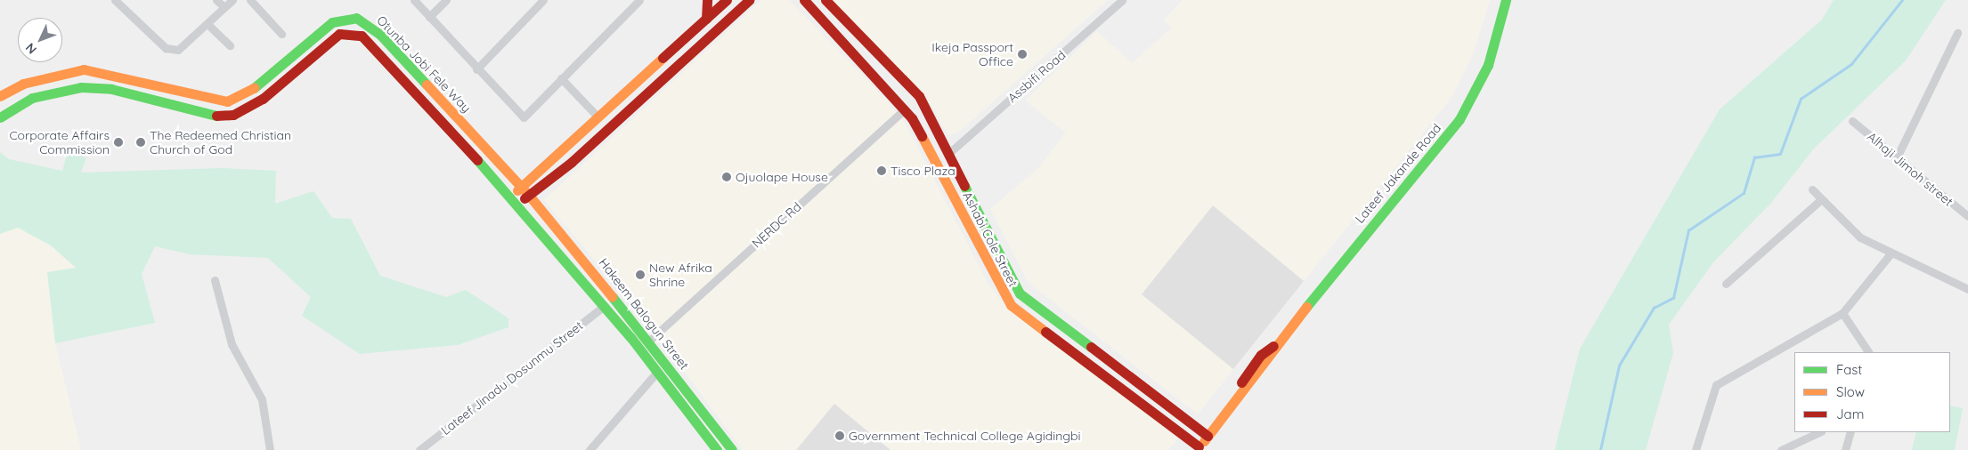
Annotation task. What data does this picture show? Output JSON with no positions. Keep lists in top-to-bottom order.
{
  "streets": {
    "street": [
      "Otunba Jobi Fele Way",
      "Assbifi Road",
      "Alhaji Jimoh street",
      "Lateef Jakande Road",
      "NERDC Rd",
      "Ashabi Cole Street",
      "Hakeem Balogun Street",
      "Lateef Jinadu Dosunmu Street"
    ]
  },
  "crossings": [
    ["Otunba Jobi Fele Way", "Hakeem Balogun Street"],
    ["Assbifi Road", "Ashabi Cole Street"],
    ["Lateef Jakande Road", "Ashabi Cole Street"],
    ["NERDC Rd", "Ashabi Cole Street"],
    ["NERDC Rd", "Hakeem Balogun Street"],
    ["Hakeem Balogun Street", "Lateef Jinadu Dosunmu Street"]
  ],
  "places": [
    "Ikeja Passport Office",
    "Corporate Affairs Commission",
    "The Redeemed Christian Church of God",
    "Tisco Plaza",
    "Ojuolape House",
    "New Afrika Shrine",
    "Government Technical College Agidingbi"
  ],
  "legend": ["Fast", "Slow", "Jam"],
  "north": "bottom left"
}
